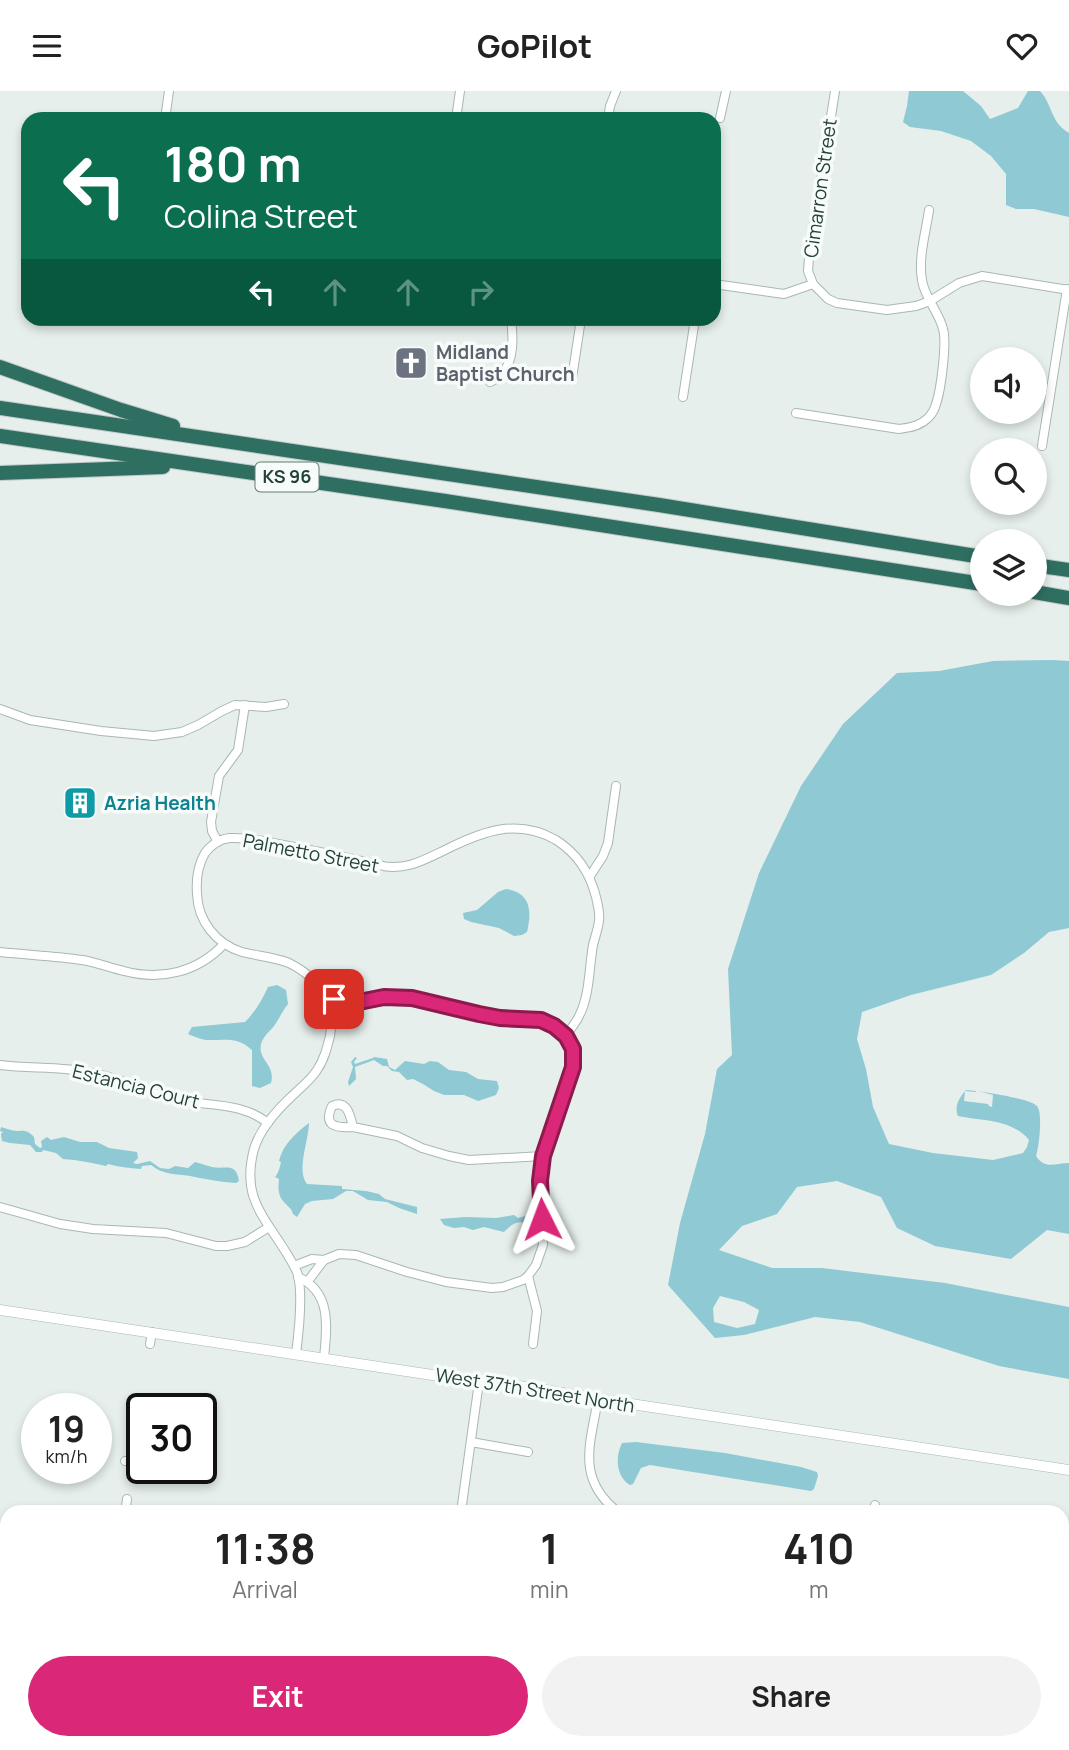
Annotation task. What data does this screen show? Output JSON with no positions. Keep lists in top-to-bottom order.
{
  "streets": {
    "highway": ["KS 96"],
    "street": [
      "Cimarron Street",
      "Palmetto Street",
      "Estancia Court",
      "West 37th Street North"
    ]
  },
  "places": {
    "church": ["Midland Baptist Church"],
    "building": ["Azria Health"]
  },
  "page": {
    "header": "GoPilot",
    "turn": ["180 m", "Colina Street"],
    "speed": "19 km/h",
    "limit": "30",
    "eta": [
      "11:38",
      "Arrival",
      "1",
      "min",
      "410",
      "m"
    ],
    "buttons": ["Exit", "Share"]
  }
}
